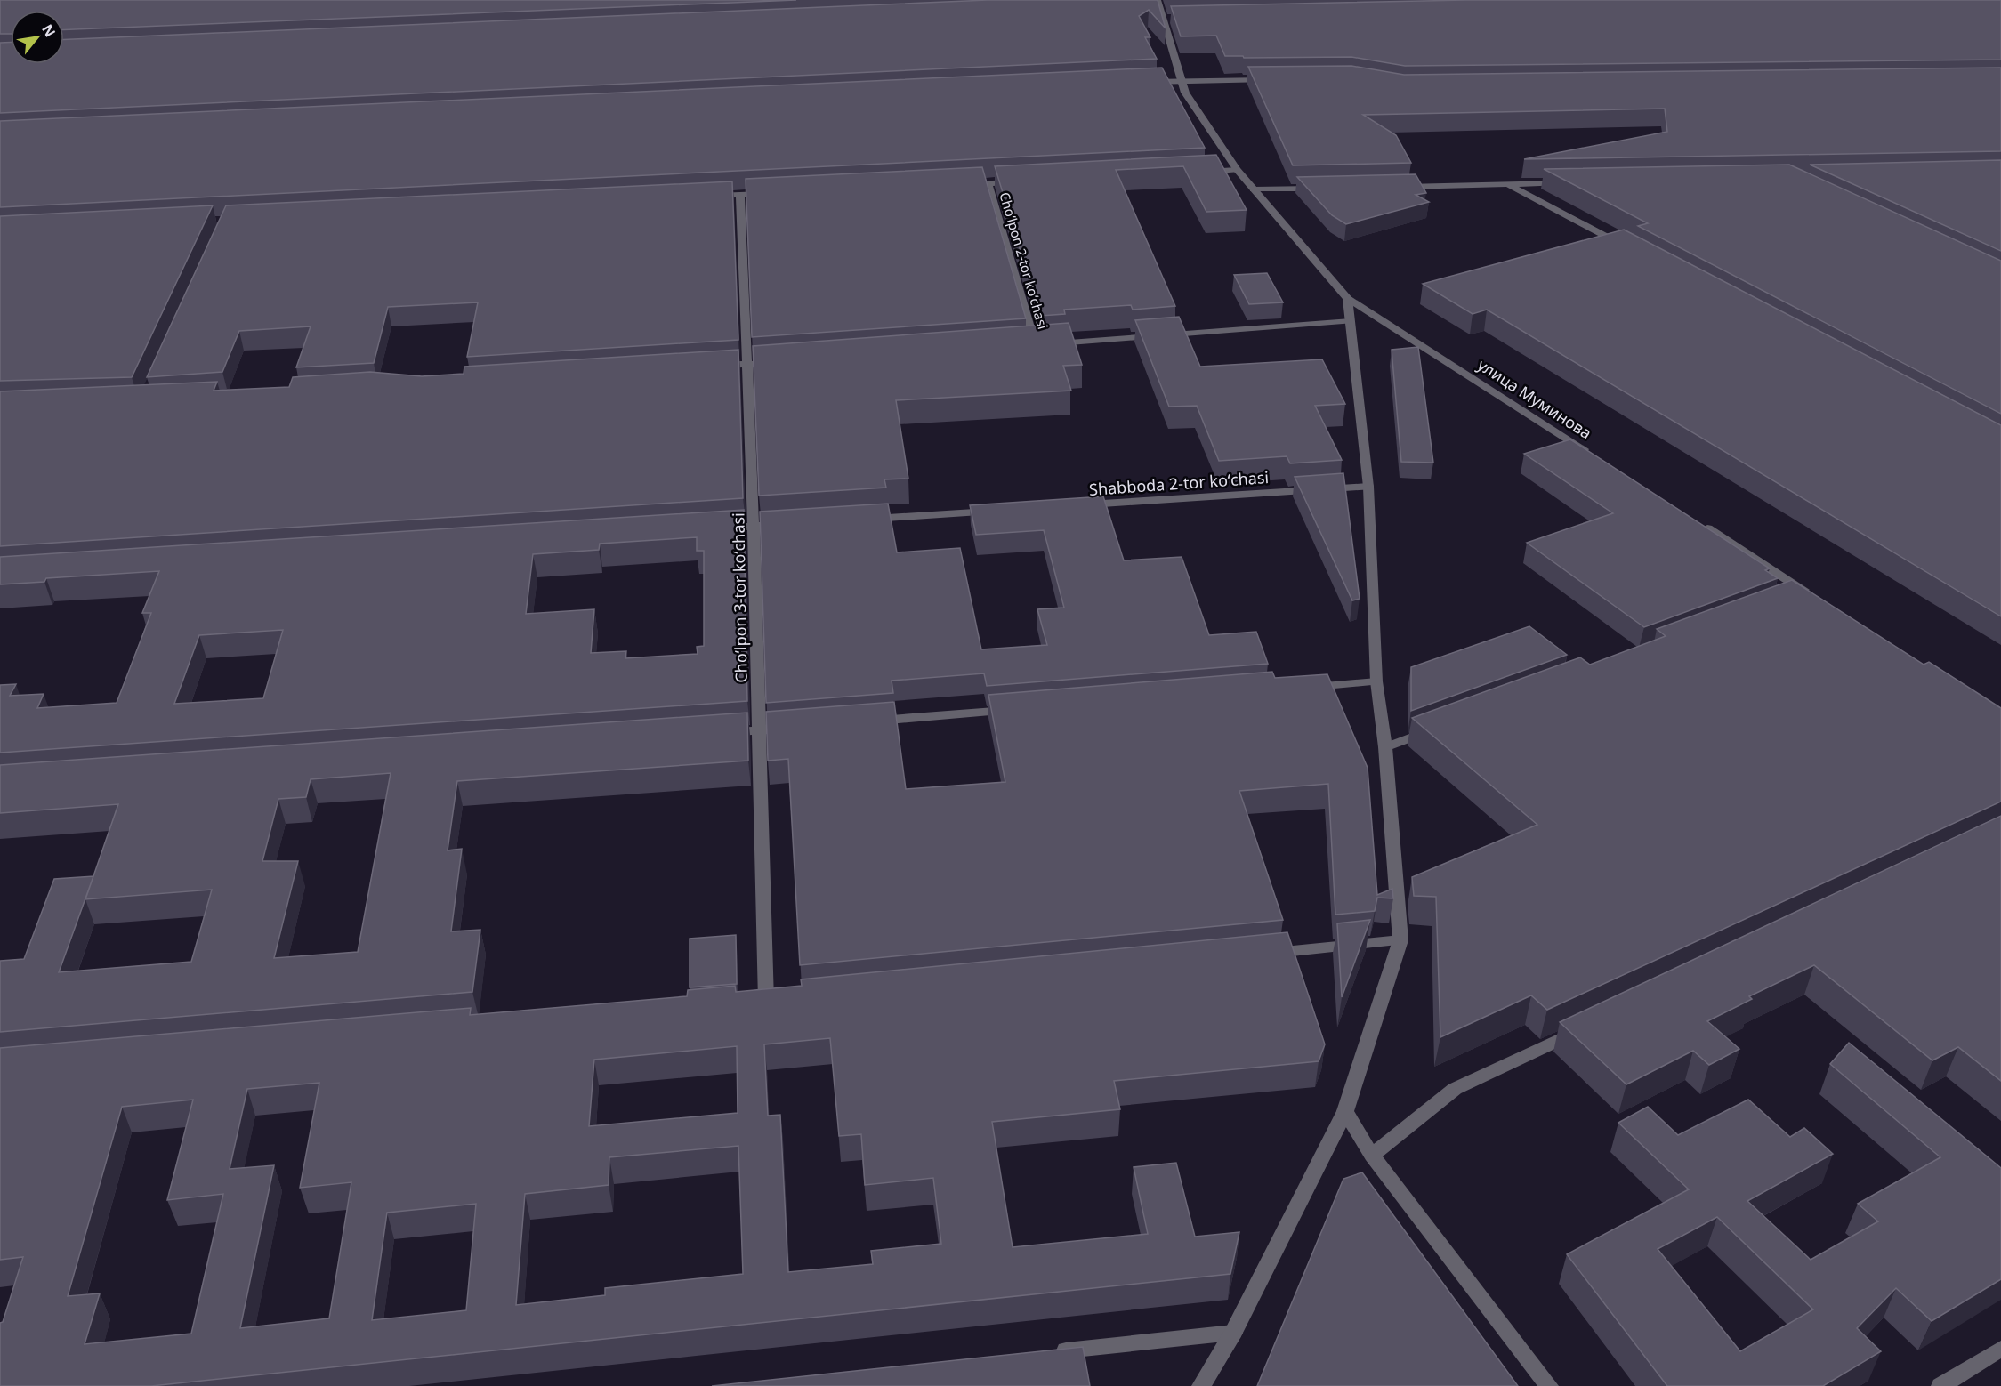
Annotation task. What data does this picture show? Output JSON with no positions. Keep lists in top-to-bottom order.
{
  "streets": {
    "street": [
      "Cho‘lpon 2-tor koʻchasi",
      "улица Муминова",
      "Shabboda 2-tor koʻchasi",
      "Cho‘lpon 3-tor koʻchasi"
    ]
  },
  "north": "top right"
}
